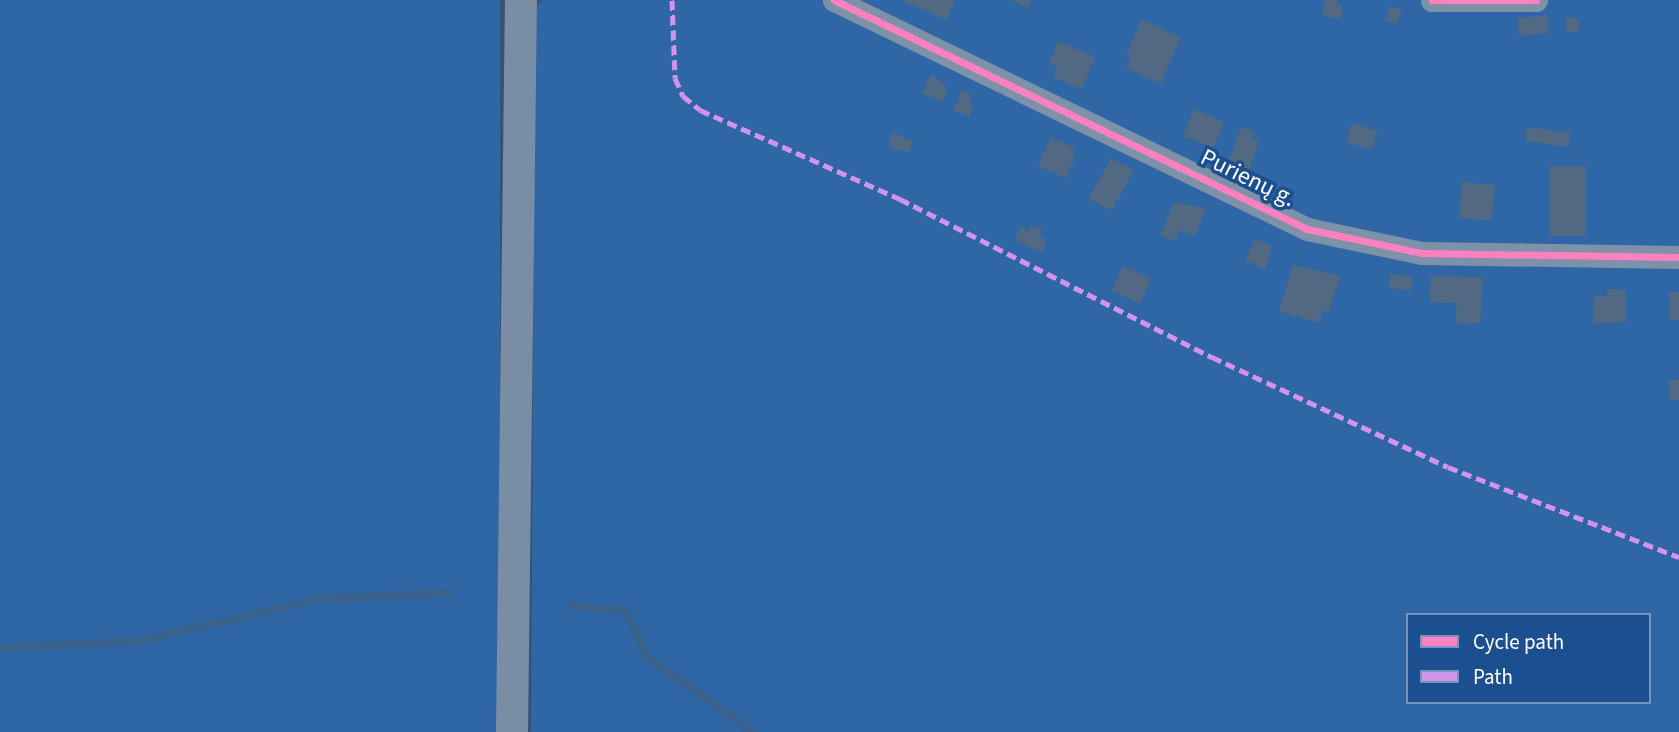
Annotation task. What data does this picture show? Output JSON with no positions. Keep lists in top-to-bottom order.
{
  "streets": {
    "street": ["Purienų g."]
  },
  "legend": ["Cycle path", "Path"]
}
